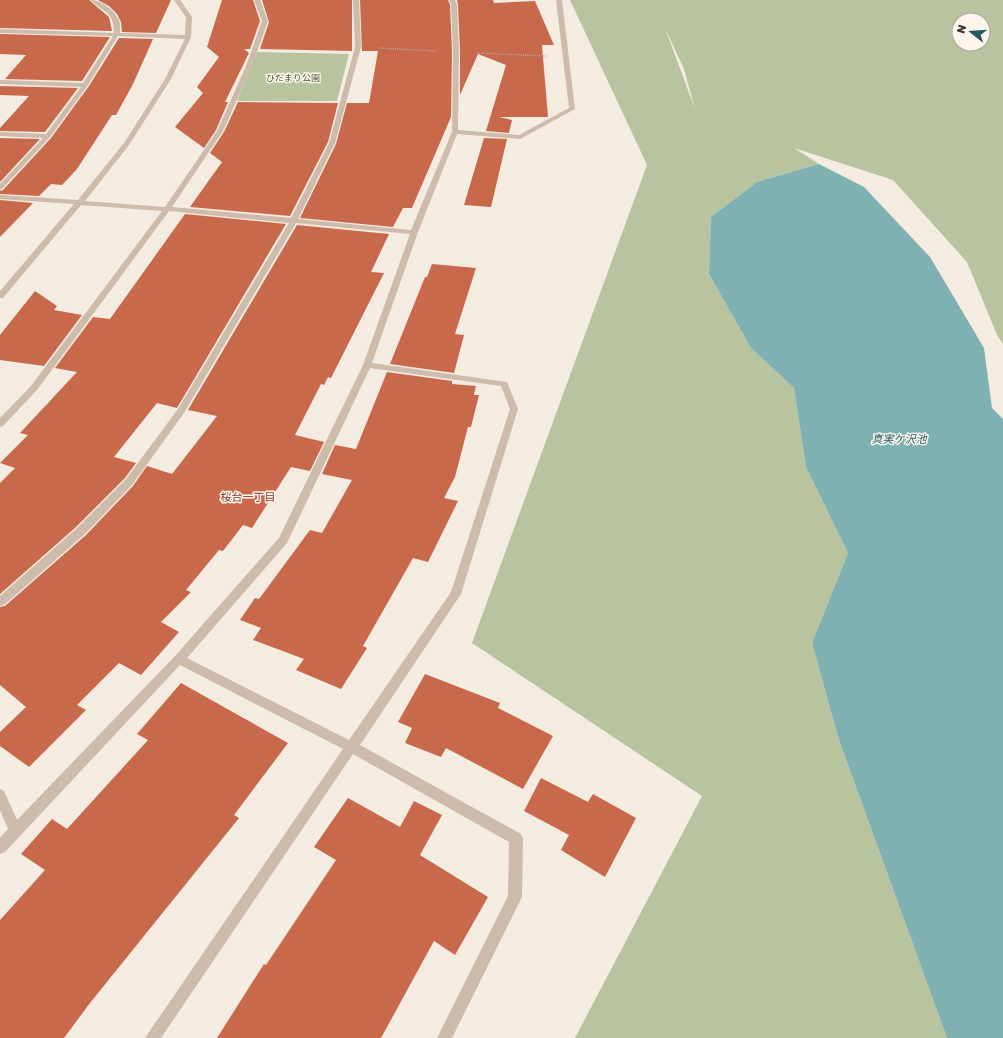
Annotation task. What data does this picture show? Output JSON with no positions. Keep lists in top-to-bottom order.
{
  "districts": ["桜台一丁目"],
  "water": ["真実ケ沢池"],
  "parks": ["ひだまり公園"],
  "north": "left"
}
